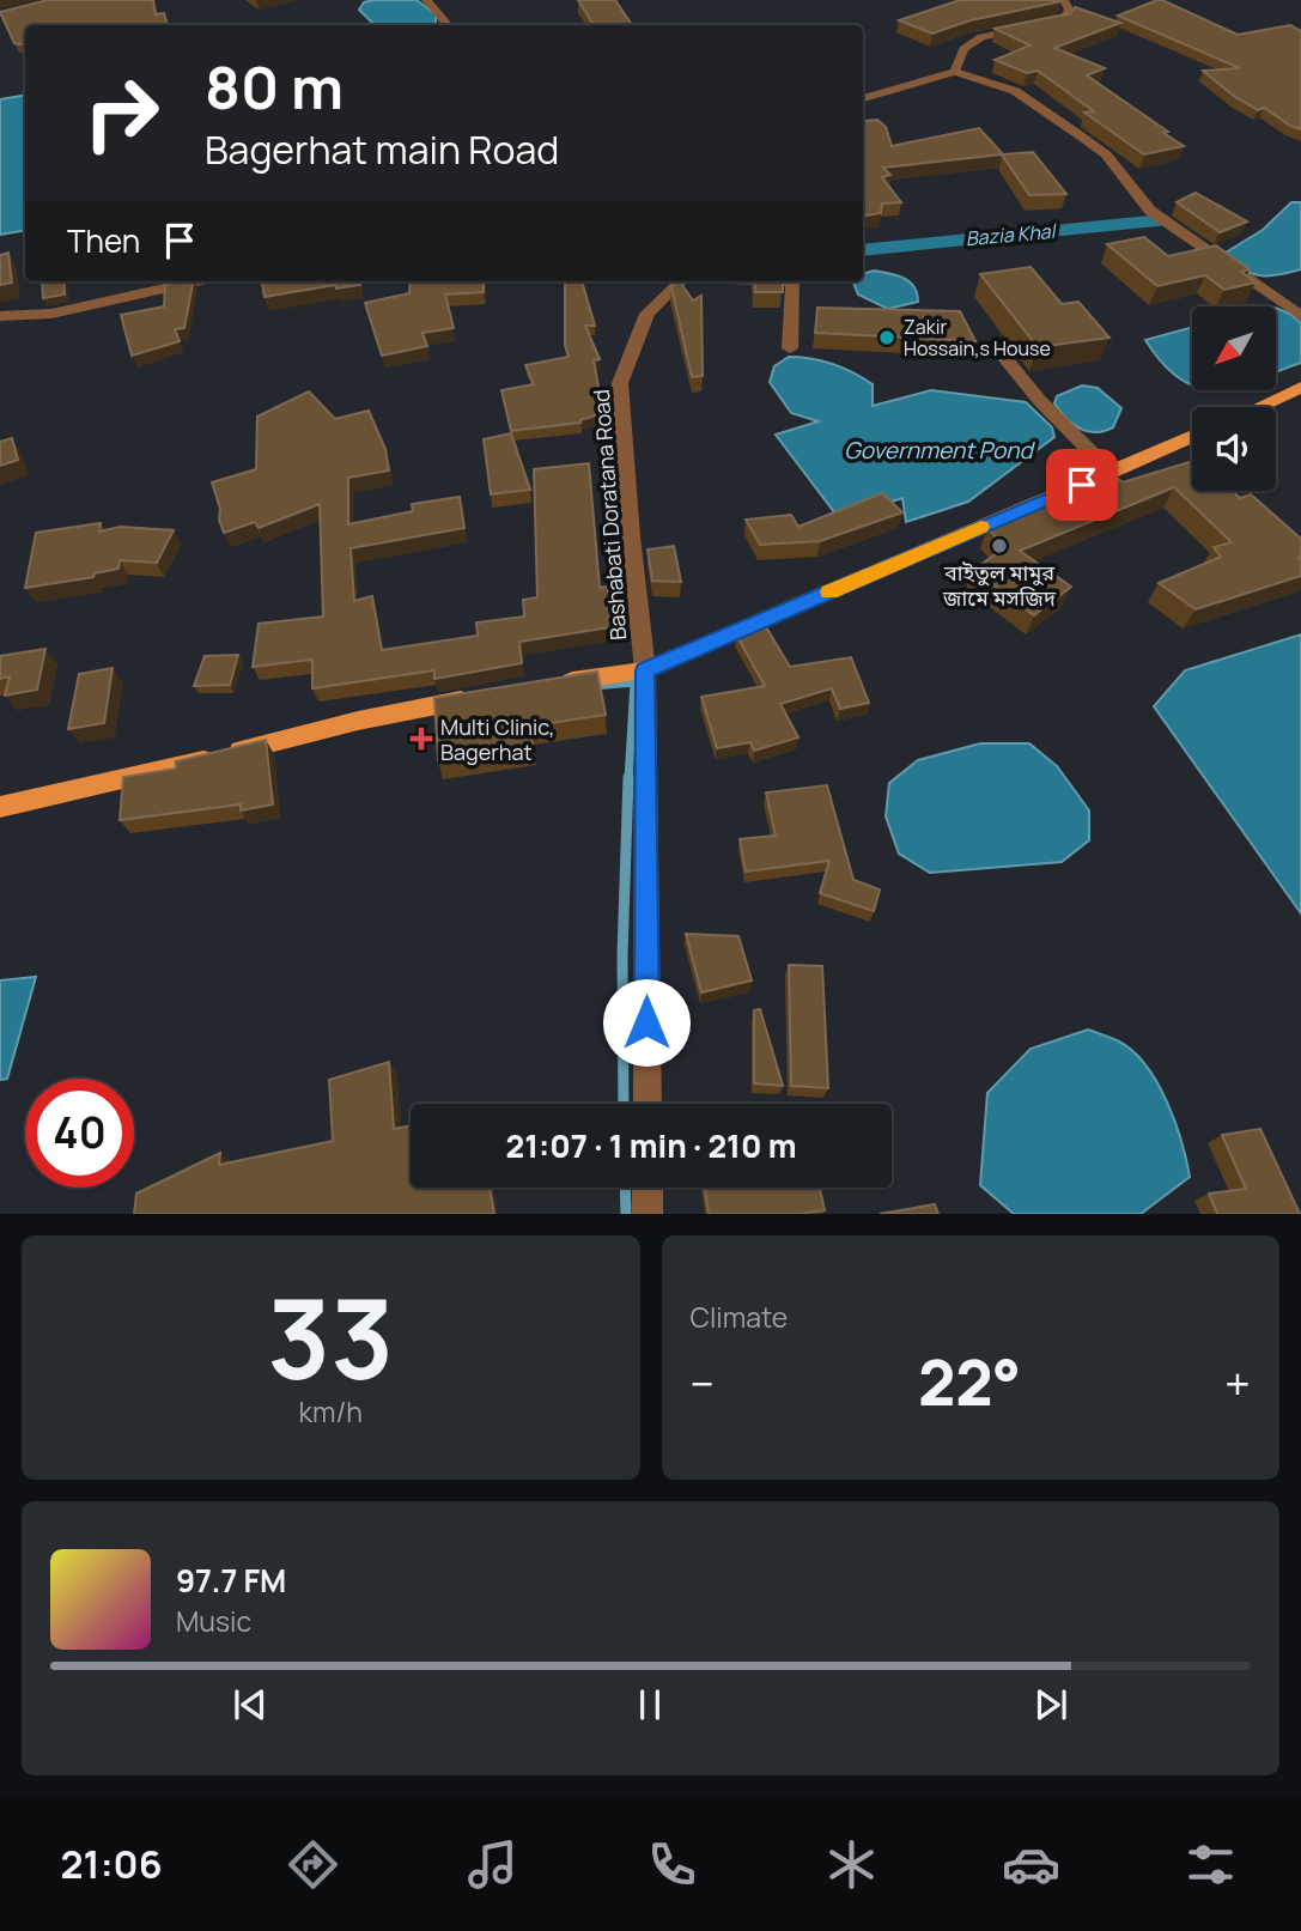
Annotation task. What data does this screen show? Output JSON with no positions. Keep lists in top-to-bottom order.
{
  "streets": {
    "street": ["Bashabati Doratana Road"]
  },
  "water": ["Bazia Khal", "Government Pond"],
  "places": {
    "other": ["Zakir Hossain,s House", "বাইতুল মামুর জামে মসজিদ"],
    "health": ["Multi Clinic, Bagerhat"]
  },
  "north": "bottom left",
  "page": {
    "turn": ["80 m", "Bagerhat main Road"],
    "then": "Then",
    "limit": "40",
    "trip": "21:07 · 1 min · 210 m",
    "tile": [
      ["33", "km/h"],
      "Climate"
    ],
    "heat": ["−", "22°", "+"],
    "song": ["97.7 FM", "Music"],
    "tabs": "21:06"
  }
}
